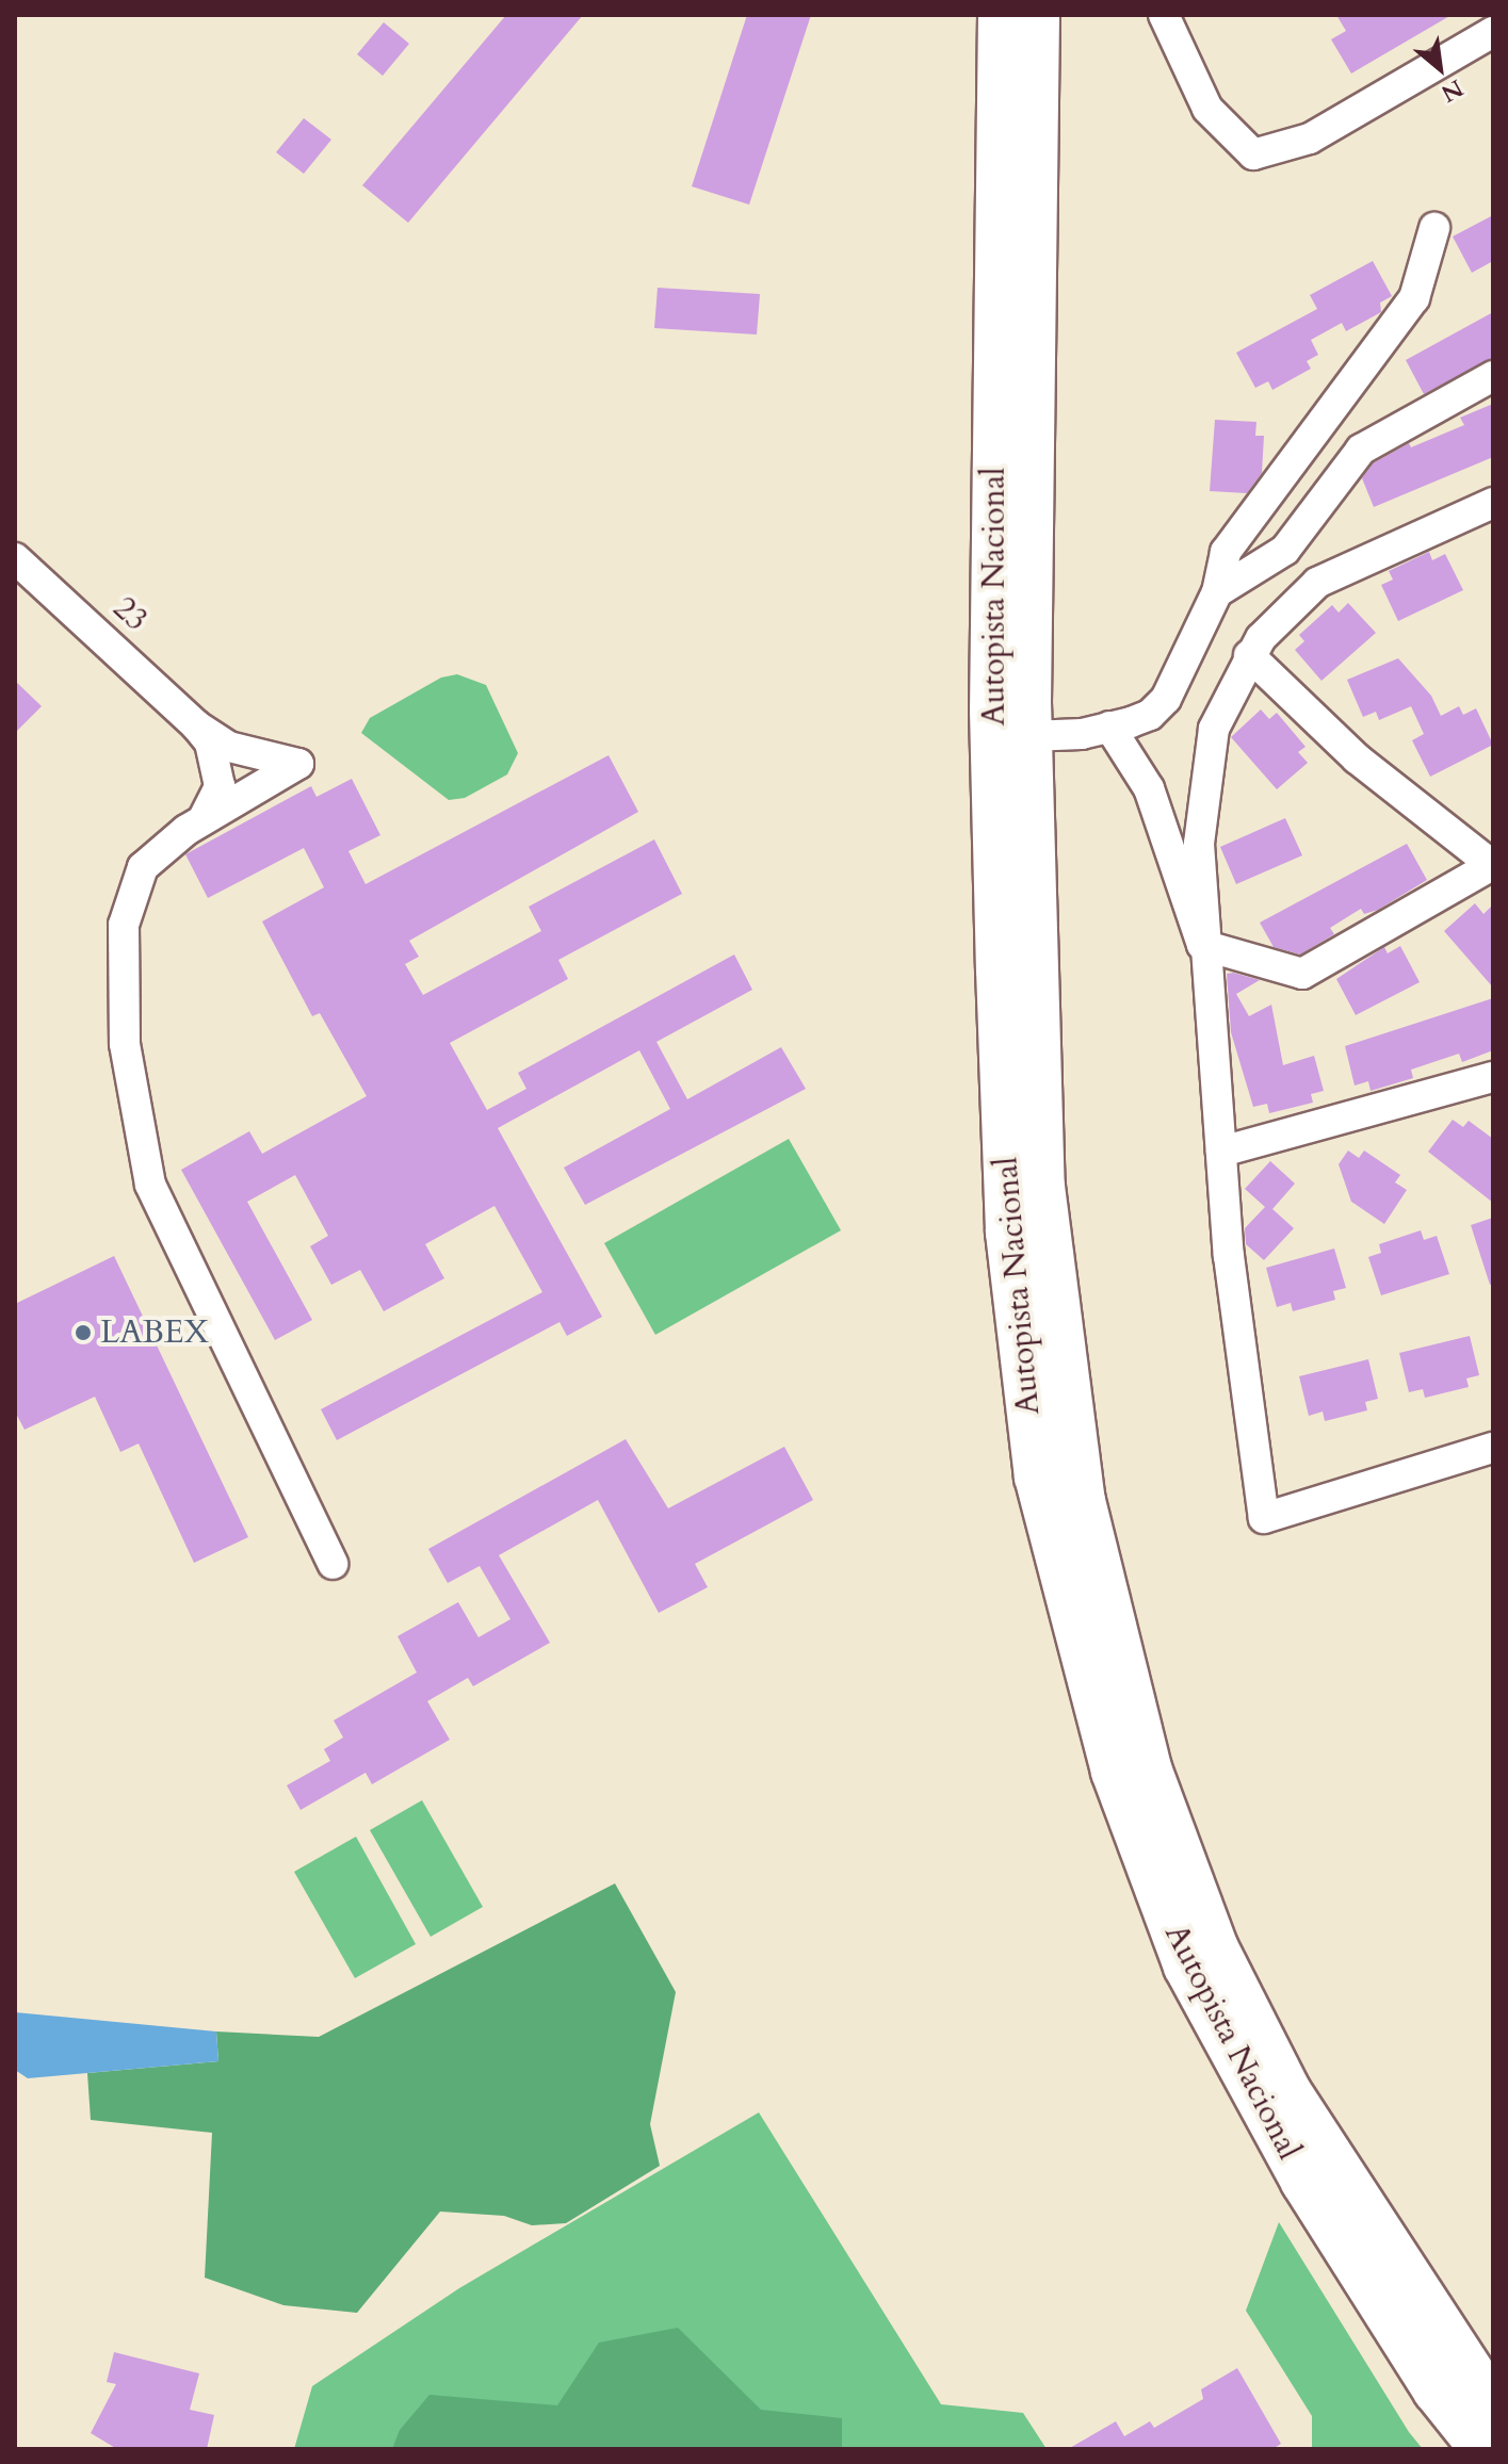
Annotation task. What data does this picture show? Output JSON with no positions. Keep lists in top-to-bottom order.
{
  "streets": {
    "highway": ["Autopista Nacional"],
    "street": ["23"]
  },
  "places": ["LABEX"],
  "north": "bottom right"
}
